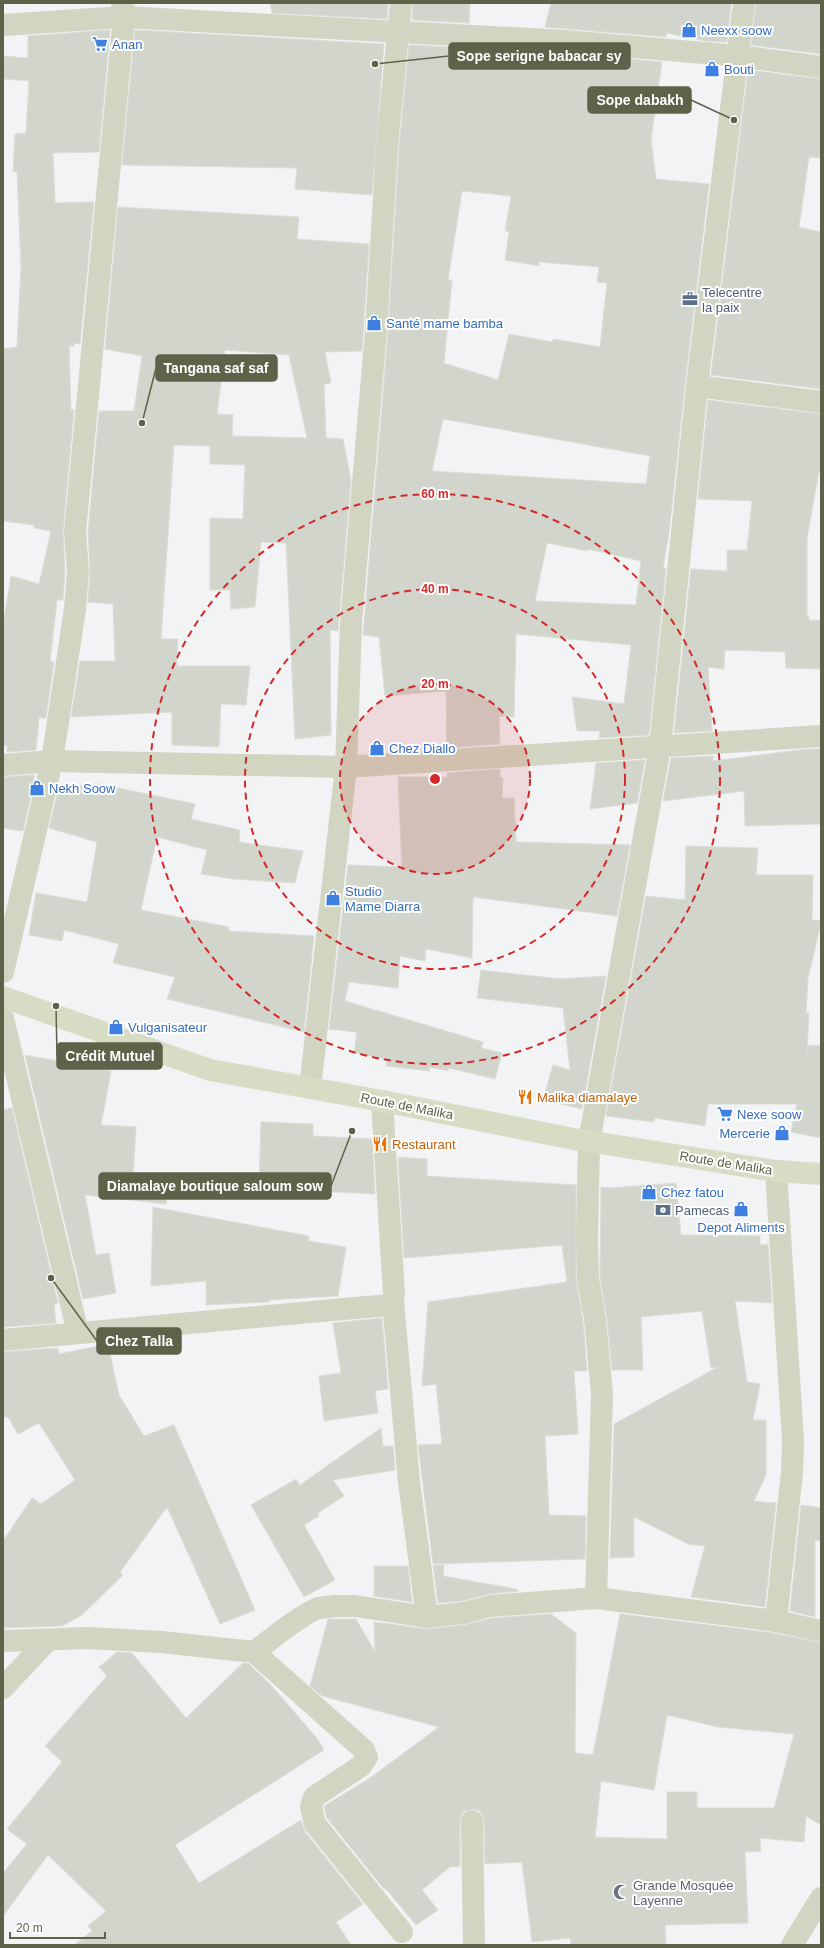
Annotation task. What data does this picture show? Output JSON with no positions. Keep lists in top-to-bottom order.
{
  "streets": {
    "main road": ["Route de Malika"]
  },
  "places": {
    "shop": [
      "Neexx soow",
      "Bouti",
      "Santé mame bamba",
      "Chez Diallo",
      "Nekh Soow",
      "Studio Mame Diarra",
      "Vulganisateur",
      "Mercerie",
      "Chez fatou",
      "Depot Aliments"
    ],
    "supermarket": ["Anan", "Nexe soow"],
    "other": [
      "Sope serigne babacar sy",
      "Sope dabakh",
      "Tangana saf saf",
      "Crédit Mutuel",
      "Diamalaye boutique saloum sow",
      "Chez Talla"
    ],
    "office": ["Telecentre la paix"],
    "restaurant": ["Malika diamalaye", "Restaurant"],
    "bank": ["Pamecas"],
    "mosque": ["Grande Mosquée Layenne"]
  },
  "scale_bar": "20 m",
  "rings": ["60 m", "40 m", "20 m"]
}
